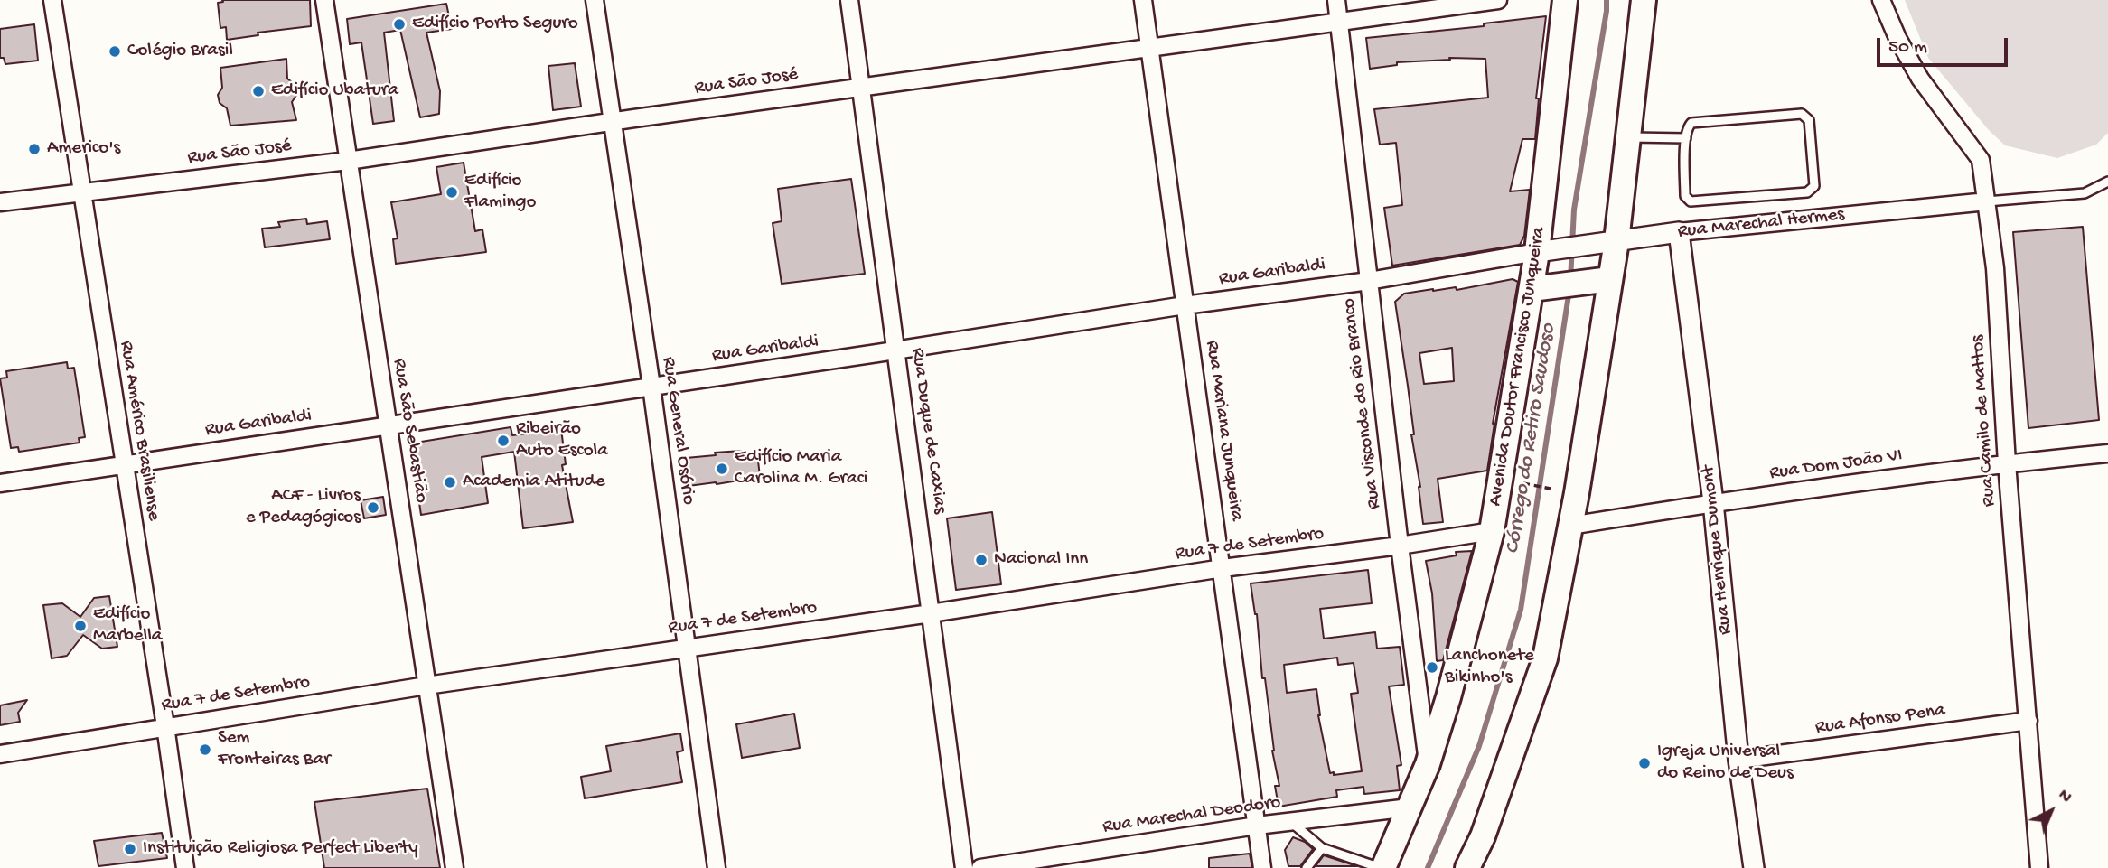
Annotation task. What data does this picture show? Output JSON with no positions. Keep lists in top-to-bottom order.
{
  "streets": {
    "main road": ["Avenida Doutor Francisco Junqueira"],
    "street": [
      "Rua São José",
      "Rua Marechal Hermes",
      "Rua Garibaldi",
      "Rua Visconde do Rio Branco",
      "Rua Camilo de Mattos",
      "Rua Américo Brasiliense",
      "Rua São Sebastião",
      "Rua General Osório",
      "Rua Duque de Caxias",
      "Rua Mariana Junqueira",
      "Rua Dom João VI",
      "Rua 7 de Setembro",
      "Rua Henrique Dumont",
      "Rua Afonso Pena",
      "Rua Marechal Deodoro"
    ]
  },
  "crossings": [
    ["Rua São José", "Rua Visconde do Rio Branco"],
    ["Rua São José", "Rua Américo Brasiliense"],
    ["Rua São José", "Rua São Sebastião"],
    ["Rua São José", "Rua General Osório"],
    ["Rua São José", "Rua Duque de Caxias"],
    ["Rua São José", "Rua Mariana Junqueira"],
    ["Rua Marechal Hermes", "Rua Garibaldi"],
    ["Rua Marechal Hermes", "Avenida Doutor Francisco Junqueira"],
    ["Rua Marechal Hermes", "Rua Camilo de Mattos"],
    ["Rua Marechal Hermes", "Rua Henrique Dumont"],
    ["Rua Garibaldi", "Avenida Doutor Francisco Junqueira"],
    ["Rua Garibaldi", "Rua Visconde do Rio Branco"],
    ["Rua Garibaldi", "Rua Américo Brasiliense"],
    ["Rua Garibaldi", "Rua São Sebastião"],
    ["Rua Garibaldi", "Rua General Osório"],
    ["Rua Garibaldi", "Rua Duque de Caxias"],
    ["Rua Garibaldi", "Rua Mariana Junqueira"],
    ["Avenida Doutor Francisco Junqueira", "Rua Visconde do Rio Branco"],
    ["Avenida Doutor Francisco Junqueira", "Rua 7 de Setembro"],
    ["Avenida Doutor Francisco Junqueira", "Rua Marechal Deodoro"],
    ["Rua Visconde do Rio Branco", "Rua 7 de Setembro"],
    ["Rua Camilo de Mattos", "Rua Dom João VI"],
    ["Rua Camilo de Mattos", "Rua Afonso Pena"],
    ["Rua Américo Brasiliense", "Rua 7 de Setembro"],
    ["Rua São Sebastião", "Rua 7 de Setembro"],
    ["Rua General Osório", "Rua 7 de Setembro"],
    ["Rua Duque de Caxias", "Rua 7 de Setembro"],
    ["Rua Mariana Junqueira", "Rua 7 de Setembro"],
    ["Rua Mariana Junqueira", "Rua Marechal Deodoro"],
    ["Rua Dom João VI", "Rua Henrique Dumont"],
    ["Rua Henrique Dumont", "Rua Afonso Pena"]
  ],
  "water": ["Córrego do Retiro Saudoso"],
  "places": [
    "Edifício Porto Seguro",
    "Colégio Brasil",
    "Edifício Ubatura",
    "Americo's",
    "Edifício Flamingo",
    "Ribeirão Auto Escola",
    "Edifício Maria Carolina M. Graci",
    "Academia Atitude",
    "ACF - Livros e Pedagógicos",
    "Nacional Inn",
    "Edifício Marbella",
    "Lanchonete Bikinho's",
    "Sem Fronteiras Bar",
    "Igreja Universal do Reino de Deus",
    "Instituição Religiosa Perfect Liberty"
  ],
  "scale_bar": "50 m",
  "north": "top right"
}
